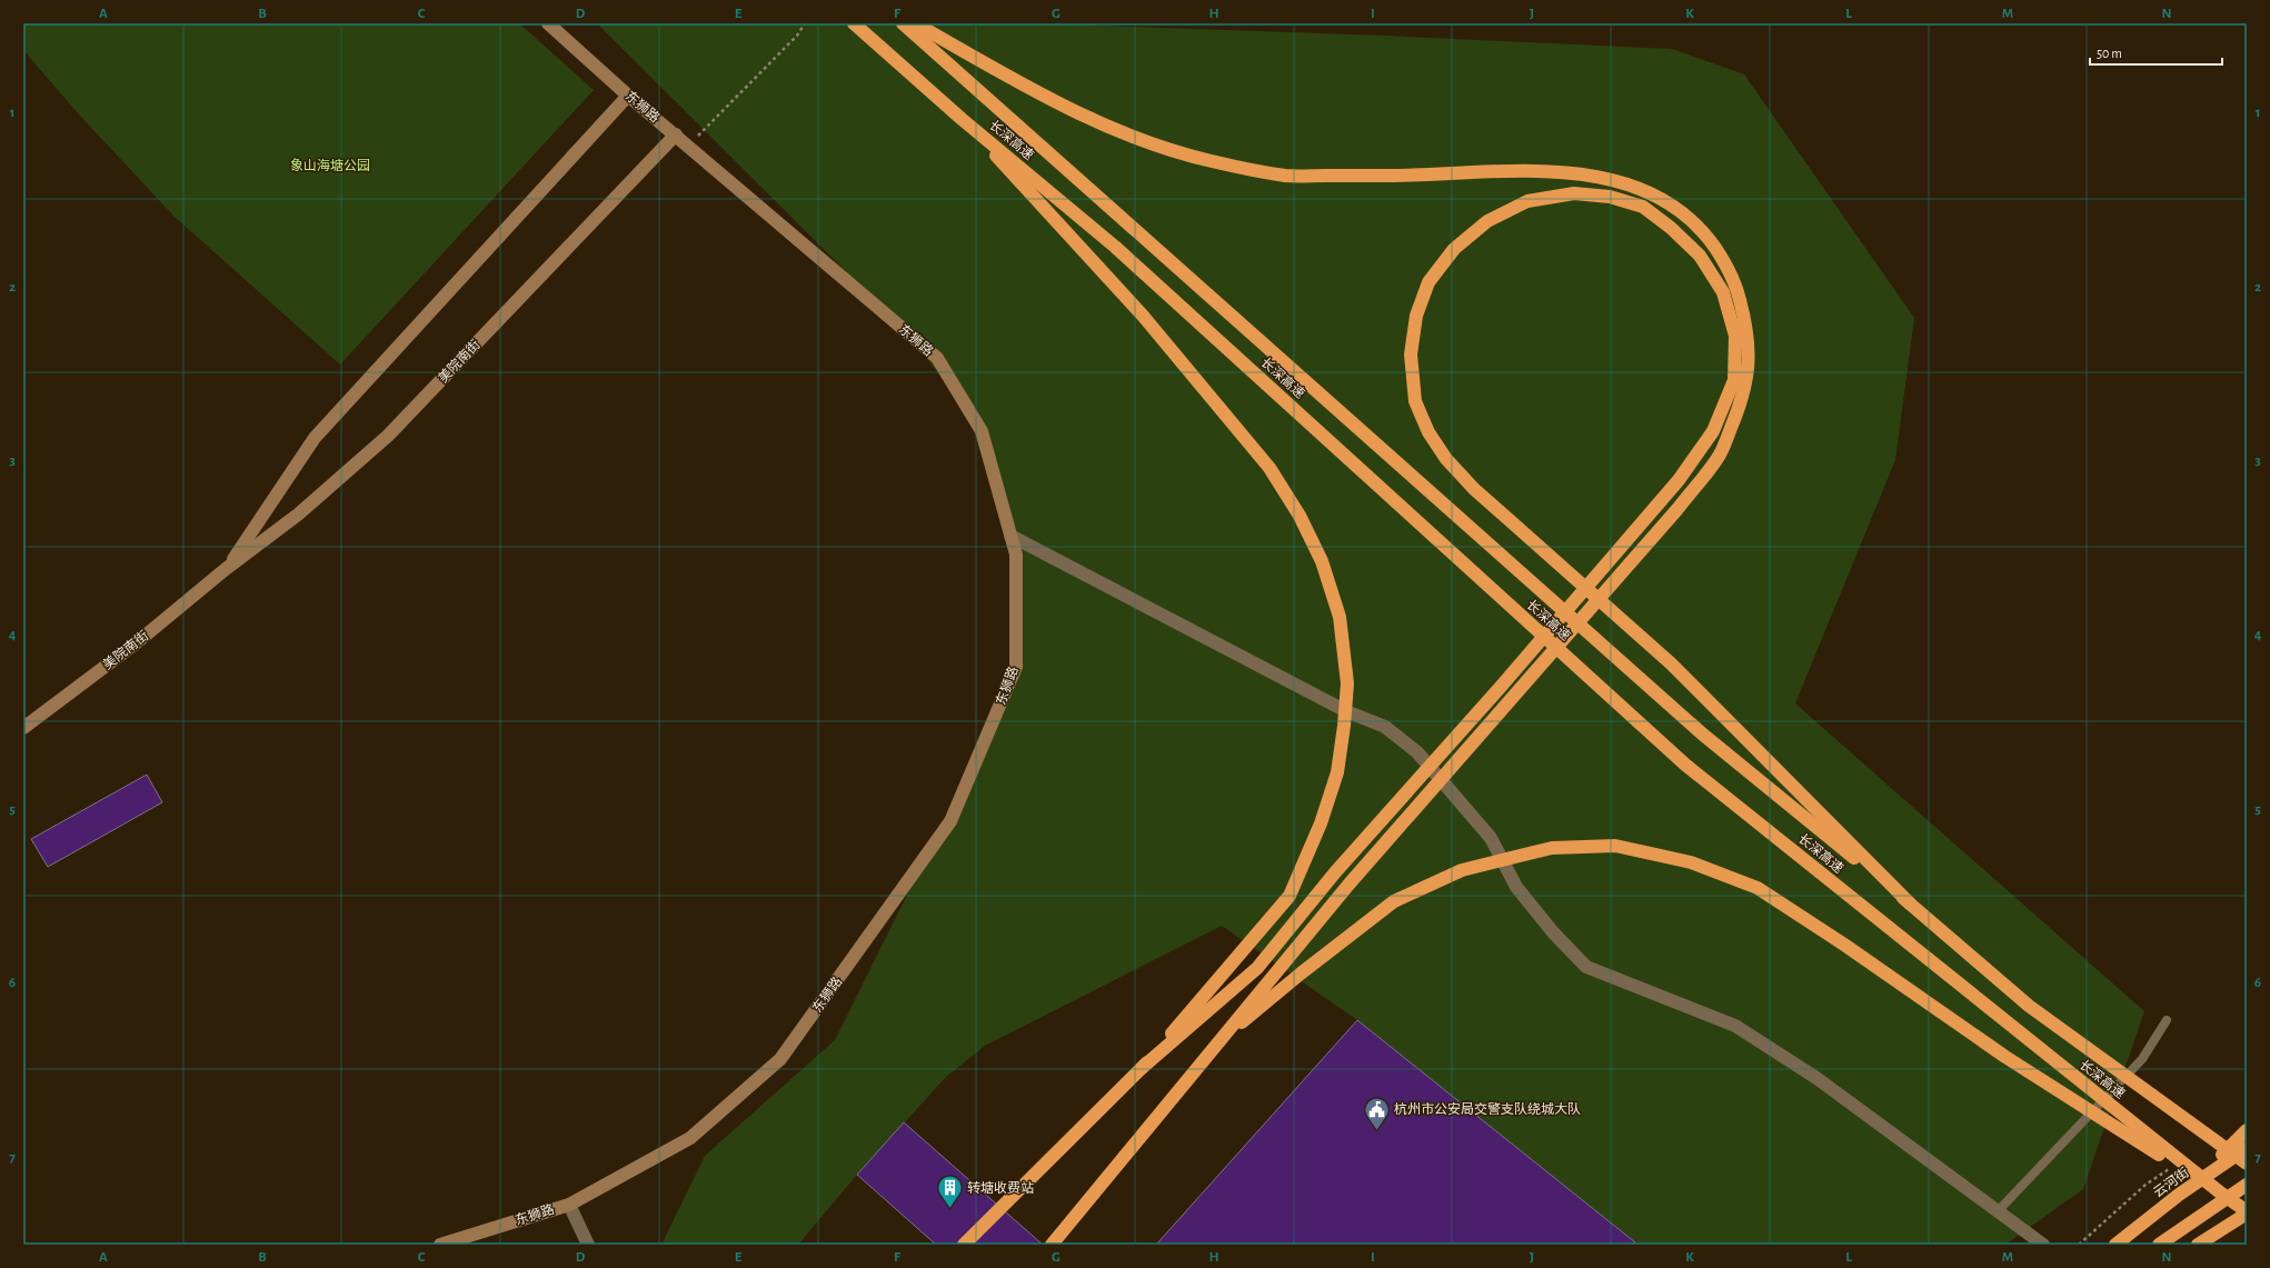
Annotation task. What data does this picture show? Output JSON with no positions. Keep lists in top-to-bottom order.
{
  "streets": {
    "highway": ["长深高速", "云河街"],
    "street": ["东狮路", "美院南街"]
  },
  "crossings": [
    ["东狮路", "美院南街"]
  ],
  "parks": ["象山海塘公园"],
  "places": {
    "public building": ["杭州市公安局交警支队绕城大队"],
    "building": ["转塘收费站"]
  },
  "scale_bar": "50 m",
  "grid": {
    "columns": [
      "A",
      "B",
      "C",
      "D",
      "E",
      "F",
      "G",
      "H",
      "I",
      "J",
      "K",
      "L",
      "M",
      "N"
    ],
    "rows": [
      "1",
      "2",
      "3",
      "4",
      "5",
      "6",
      "7"
    ]
  }
}
